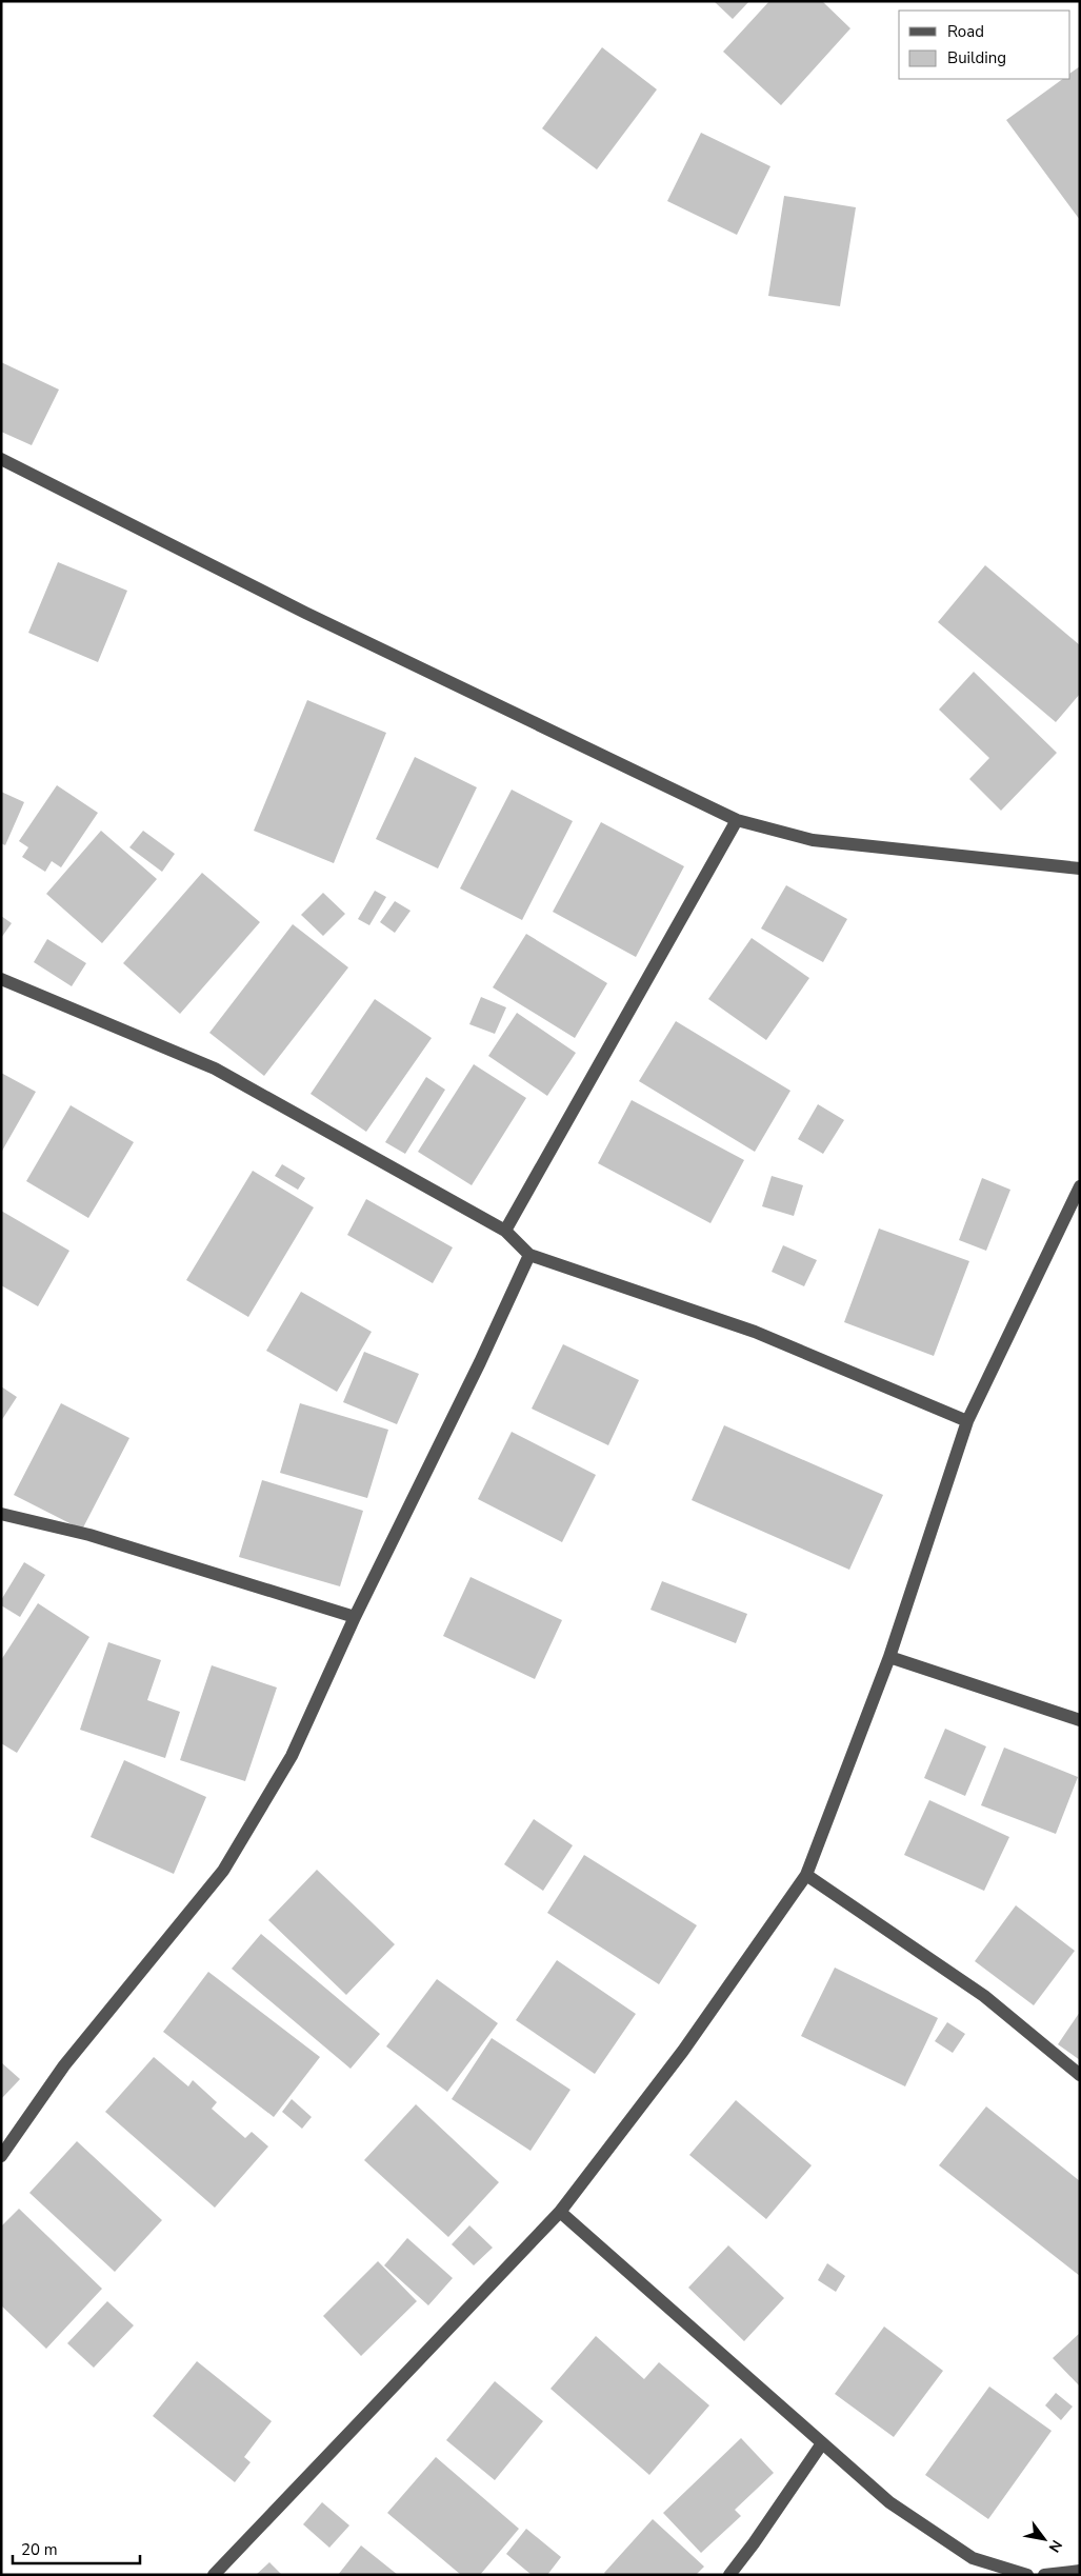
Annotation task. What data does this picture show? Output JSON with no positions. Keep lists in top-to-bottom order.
{
  "legend": ["Road", "Building"],
  "scale_bar": "20 m",
  "north": "bottom right"
}
